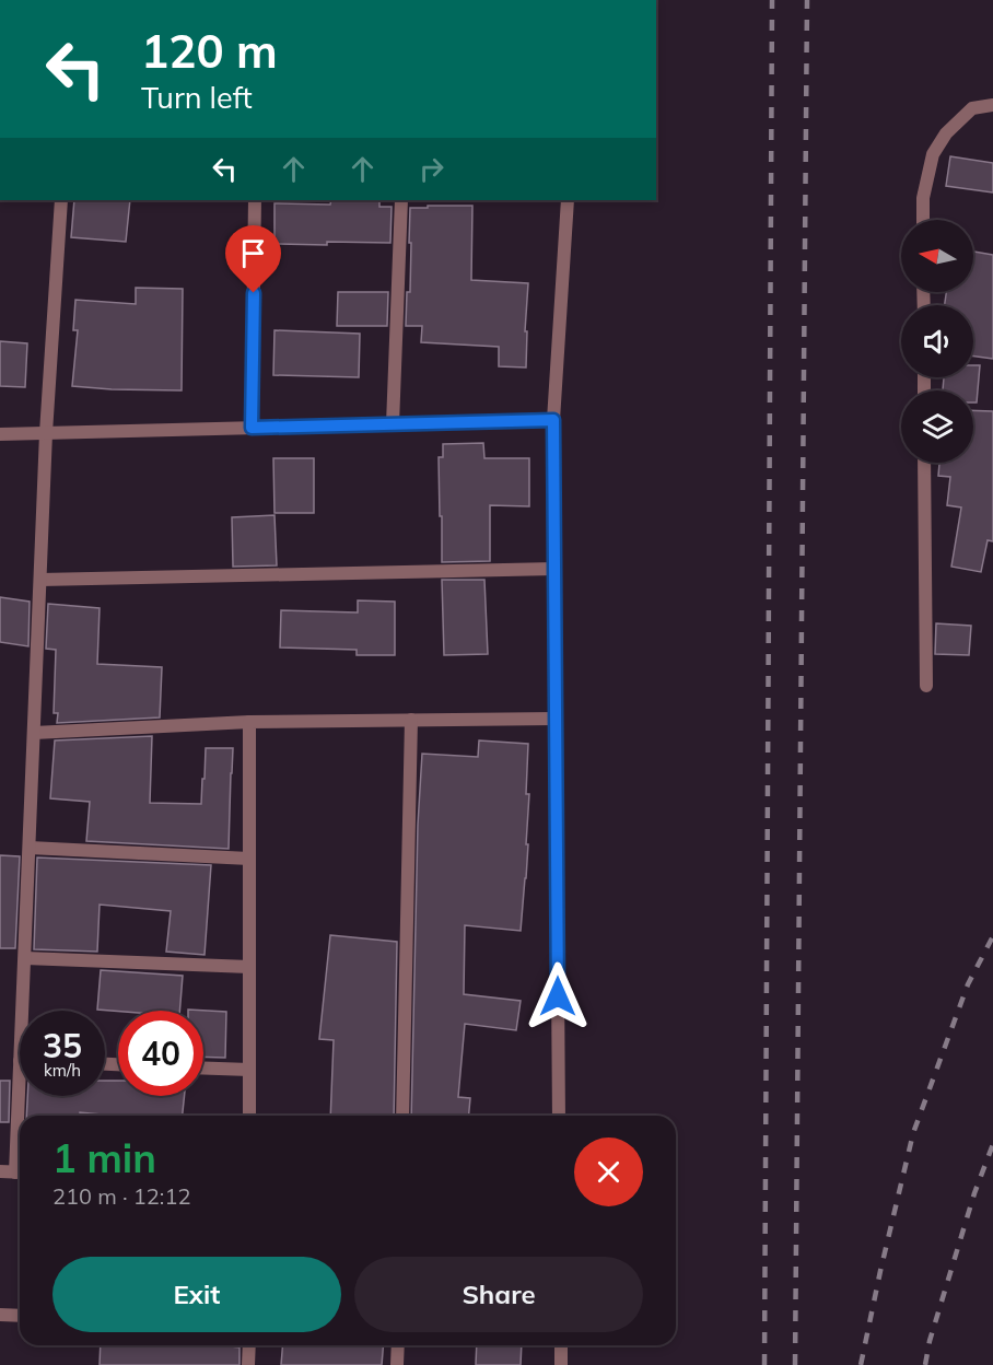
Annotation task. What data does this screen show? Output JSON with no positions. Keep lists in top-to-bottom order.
{
  "north": "left",
  "page": {
    "turn": ["120 m", "Turn left"],
    "speed": "35 km/h",
    "limit": "40",
    "heading": ["1 min", "210 m · 12:12"],
    "buttons": ["Exit", "Share"]
  }
}
